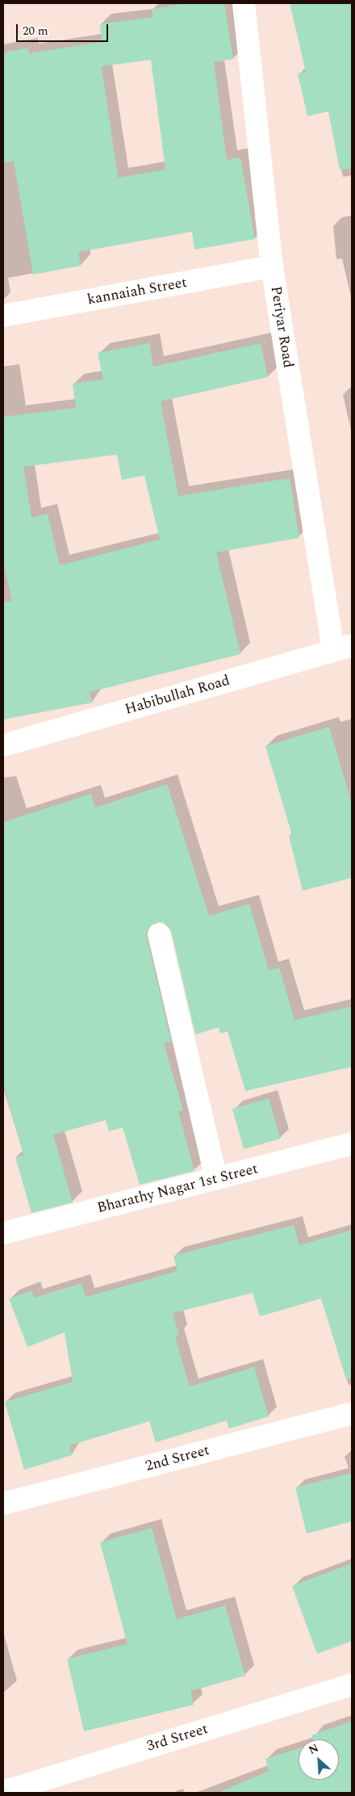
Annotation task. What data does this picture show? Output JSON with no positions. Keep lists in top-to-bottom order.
{
  "streets": {
    "street": [
      "kannaiah Street",
      "Periyar Road",
      "Habibullah Road",
      "Bharathy Nagar 1st Street",
      "2nd Street",
      "3rd Street"
    ]
  },
  "crossings": [
    ["kannaiah Street", "Periyar Road"],
    ["Periyar Road", "Habibullah Road"]
  ],
  "scale_bar": "20 m",
  "north": "top left"
}
